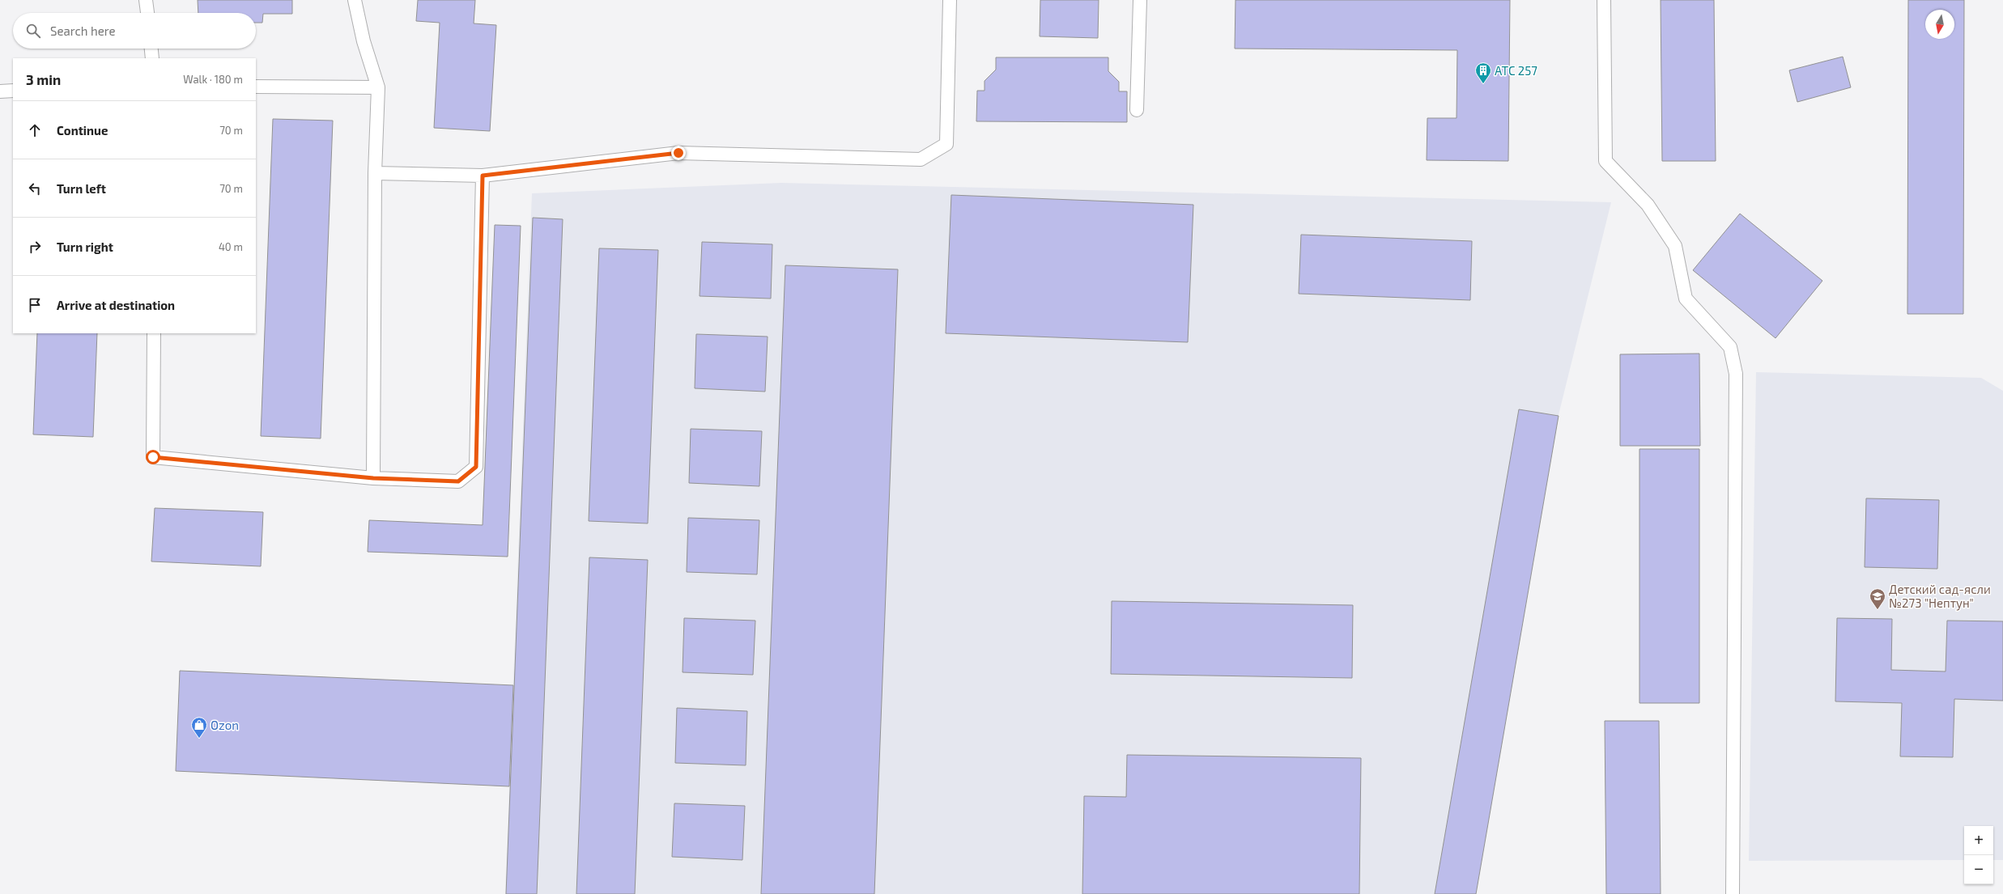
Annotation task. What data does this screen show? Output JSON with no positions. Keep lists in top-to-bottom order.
{
  "places": {
    "building": ["АТС 257"],
    "school or university": ["Детский сад-ясли №273 \"Нептун\""],
    "shop": ["Ozon"]
  },
  "north": "bottom",
  "page": {
    "search": "Search here",
    "heading": ["3 min", "Walk · 180 m"],
    "list": [
      ["Continue", "70 m"],
      ["Turn left", "70 m"],
      ["Turn right", "40 m"],
      "Arrive at destination"
    ],
    "map_buttons": ["+", "−"]
  }
}
